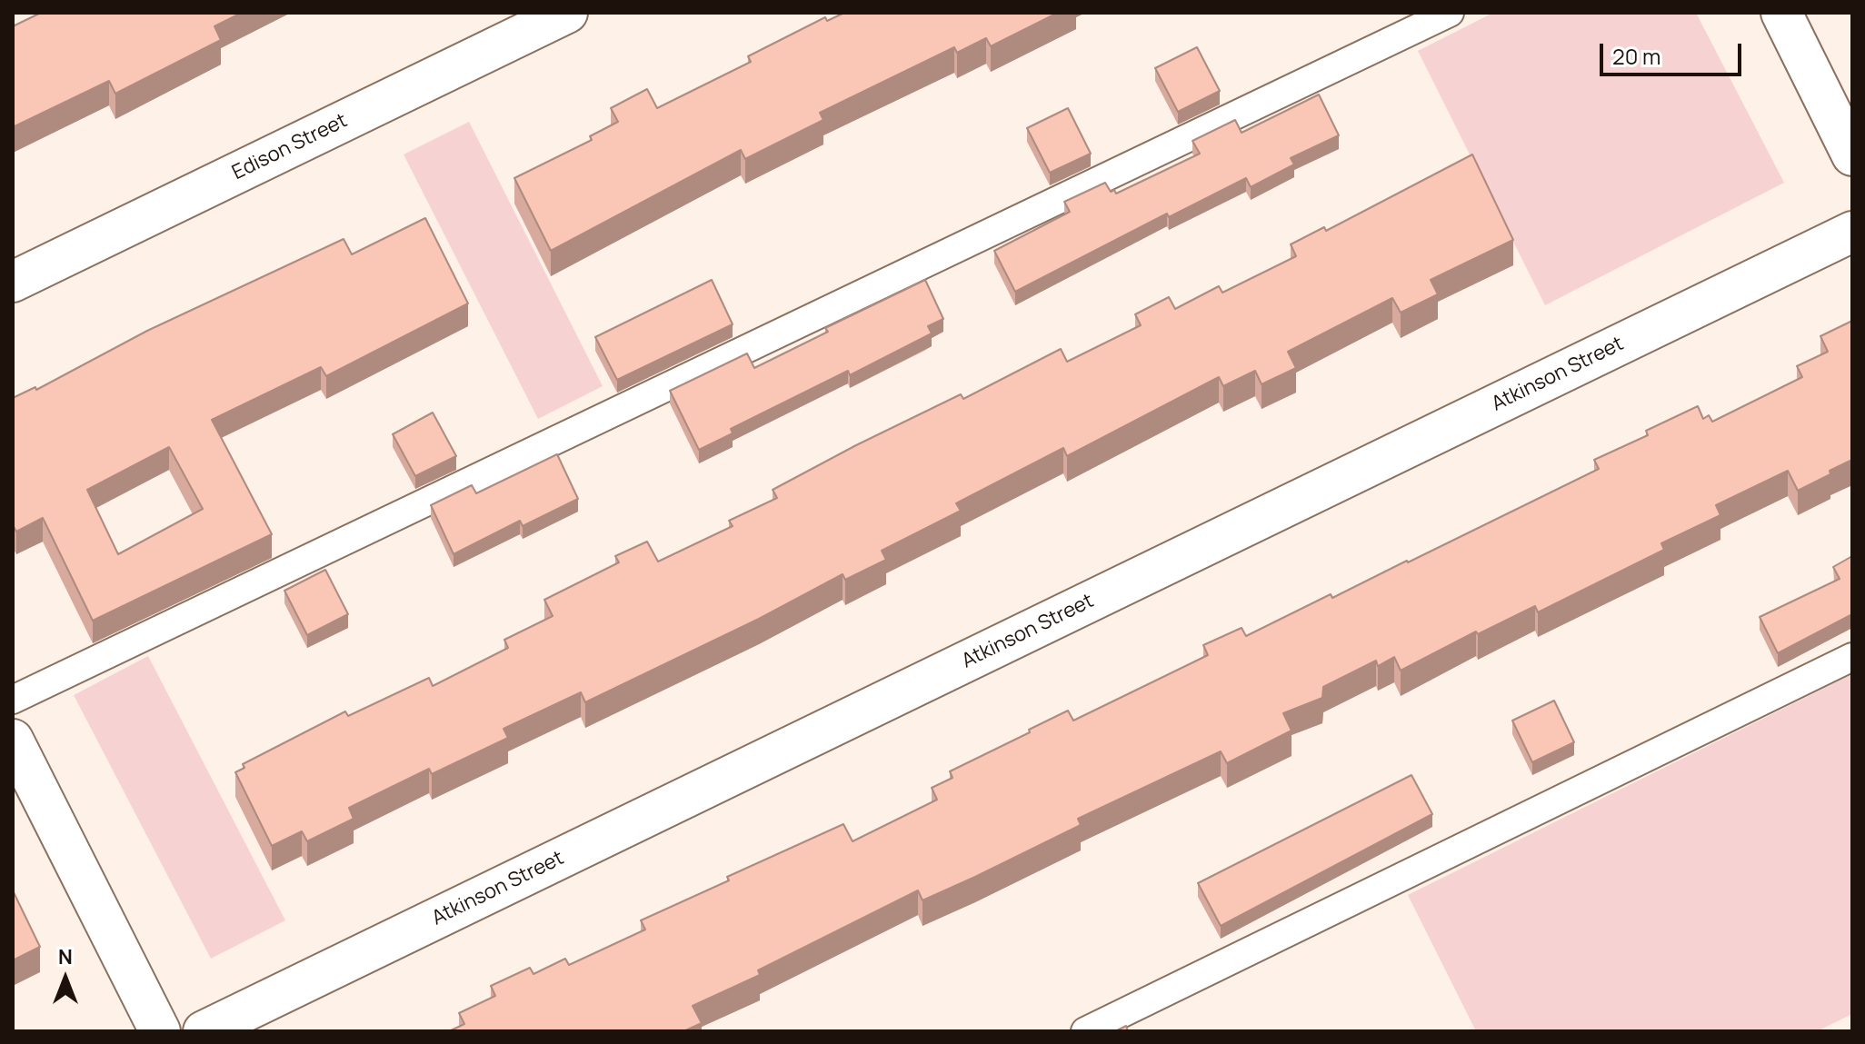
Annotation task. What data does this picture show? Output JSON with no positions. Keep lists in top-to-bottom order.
{
  "streets": {
    "street": ["Edison Street", "Atkinson Street"]
  },
  "scale_bar": "20 m",
  "north": "top"
}
